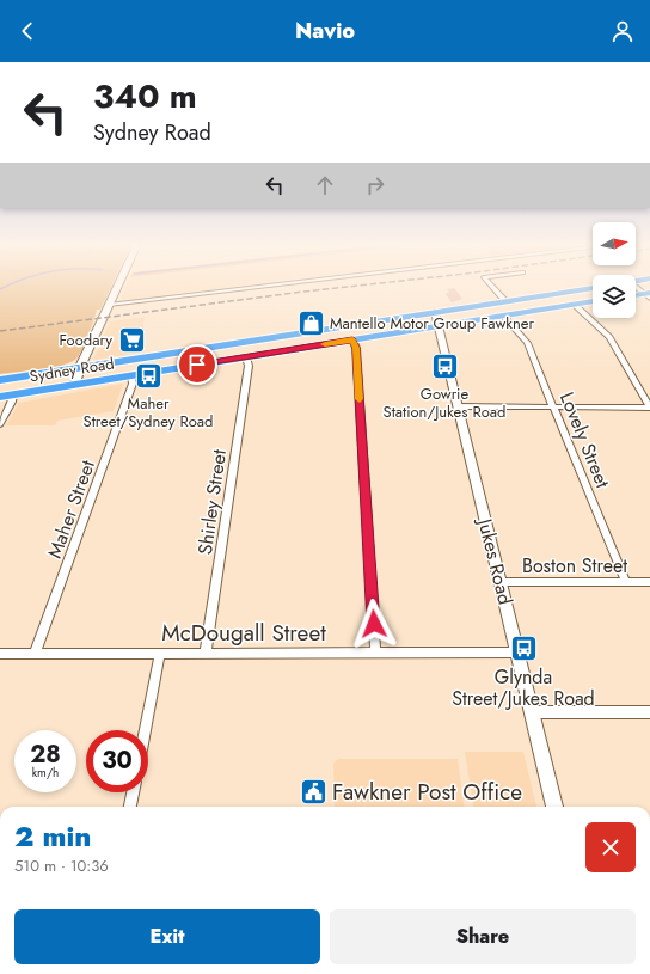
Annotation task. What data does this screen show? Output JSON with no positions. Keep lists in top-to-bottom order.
{
  "streets": {
    "highway": ["Sydney Road"],
    "street": [
      "Lovely Street",
      "Shirley Street",
      "Maher Street",
      "Jukes Road",
      "Boston Street",
      "McDougall Street"
    ]
  },
  "crossings": [
    ["Sydney Road", "Lovely Street"],
    ["Sydney Road", "Shirley Street"],
    ["Sydney Road", "Maher Street"],
    ["Sydney Road", "Jukes Road"],
    ["Lovely Street", "Boston Street"],
    ["Shirley Street", "McDougall Street"],
    ["Maher Street", "McDougall Street"],
    ["Jukes Road", "Boston Street"],
    ["Jukes Road", "McDougall Street"]
  ],
  "places": {
    "shop": ["Mantello Motor Group Fawkner"],
    "supermarket": ["Foodary"],
    "bus stop": ["Gowrie Station/Jukes Road", "Maher Street/Sydney Road", "Glynda Street/Jukes Road"],
    "public building": ["Fawkner Post Office"]
  },
  "north": "right",
  "page": {
    "header": "Navio",
    "turn": ["340 m", "Sydney Road"],
    "speed": "28 km/h",
    "limit": "30",
    "heading": ["2 min", "510 m · 10:36"],
    "buttons": ["Exit", "Share"]
  }
}
